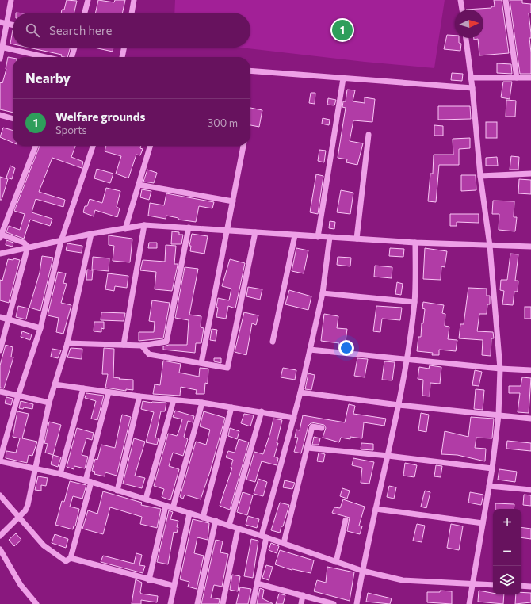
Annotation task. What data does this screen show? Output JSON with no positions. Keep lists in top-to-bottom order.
{
  "north": "right",
  "page": {
    "search": "Search here",
    "pins": "1",
    "heading": "Nearby",
    "list": [
      {
        "mark": "1",
        "name": "Welfare grounds",
        "note": "Sports",
        "value": "300 m"
      }
    ],
    "map_buttons": ["+", "−"]
  }
}
